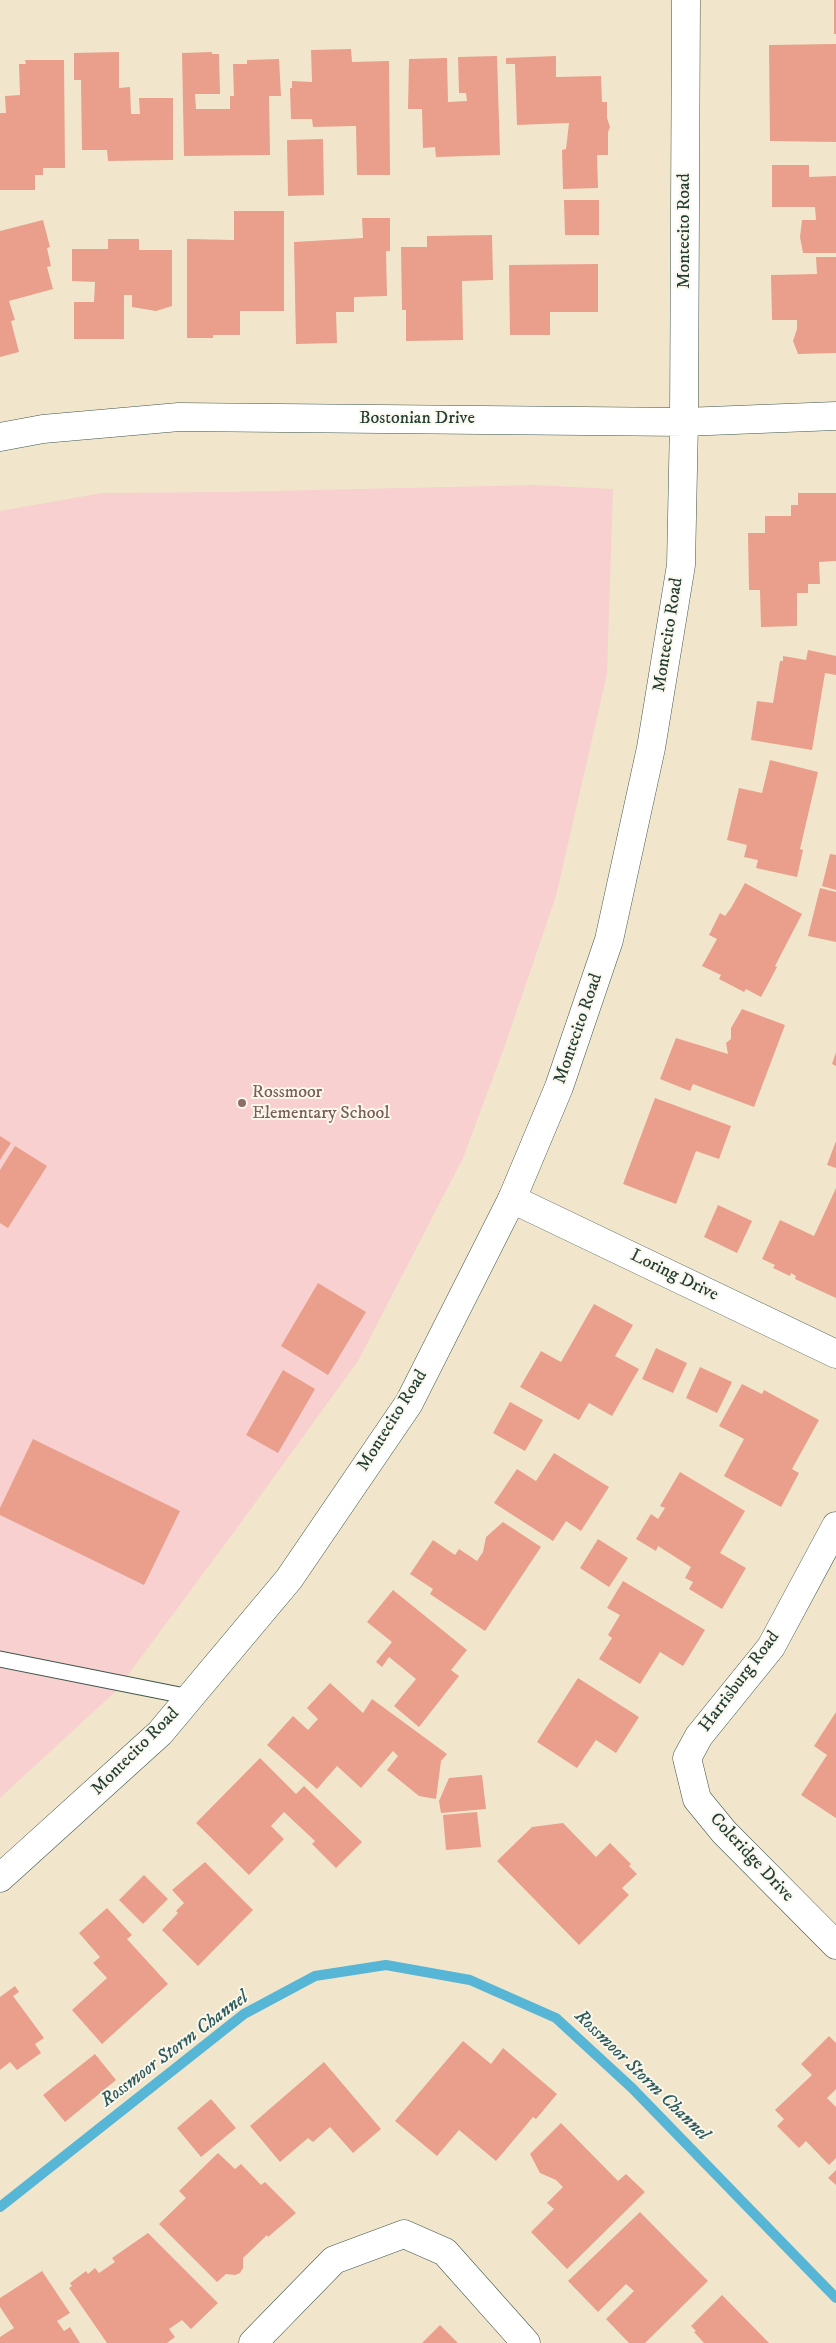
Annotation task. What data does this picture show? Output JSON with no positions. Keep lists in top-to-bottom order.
{
  "streets": {
    "street": [
      "Montecito Road",
      "Bostonian Drive",
      "Loring Drive",
      "Harrisburg Road",
      "Coleridge Drive"
    ]
  },
  "crossings": [
    ["Montecito Road", "Bostonian Drive"],
    ["Montecito Road", "Loring Drive"],
    ["Harrisburg Road", "Coleridge Drive"]
  ],
  "water": ["Rossmoor Storm Channel"],
  "places": ["Rossmoor Elementary School"]
}
